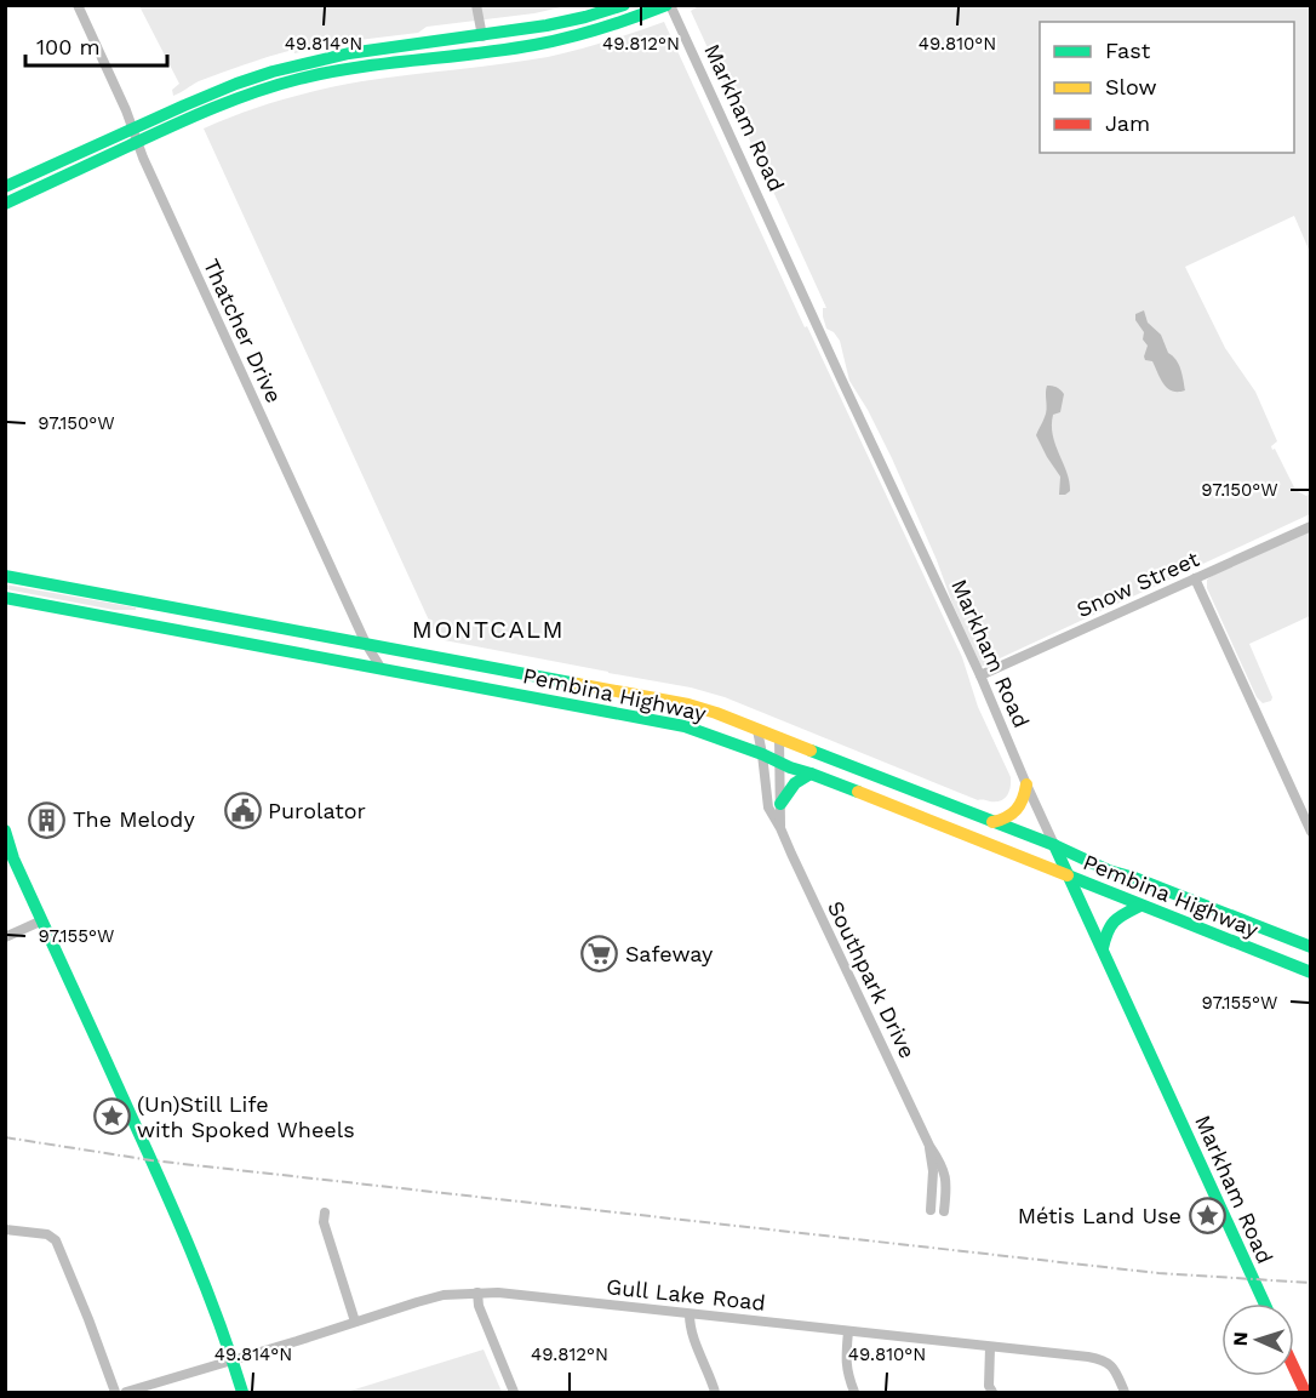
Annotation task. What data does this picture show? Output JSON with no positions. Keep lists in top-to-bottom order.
{
  "streets": {
    "main road": ["Markham Road", "Pembina Highway"],
    "street": [
      "Thatcher Drive",
      "Snow Street",
      "Southpark Drive",
      "Gull Lake Road"
    ]
  },
  "crossings": [
    ["Markham Road", "Snow Street"],
    ["Markham Road", "Pembina Highway"],
    ["Thatcher Drive", "Pembina Highway"],
    ["Pembina Highway", "Southpark Drive"]
  ],
  "districts": ["MONTCALM"],
  "places": {
    "public building": ["Purolator"],
    "building": ["The Melody"],
    "supermarket": ["Safeway"],
    "place": ["(Un)Still Life with Spoked Wheels", "Métis Land Use"]
  },
  "legend": ["Fast", "Slow", "Jam"],
  "scale_bar": "100 m",
  "north": "left",
  "coordinates": [
    "49.814°N",
    "49.812°N",
    "49.810°N",
    "97.150°W",
    "97.155°W"
  ]
}
